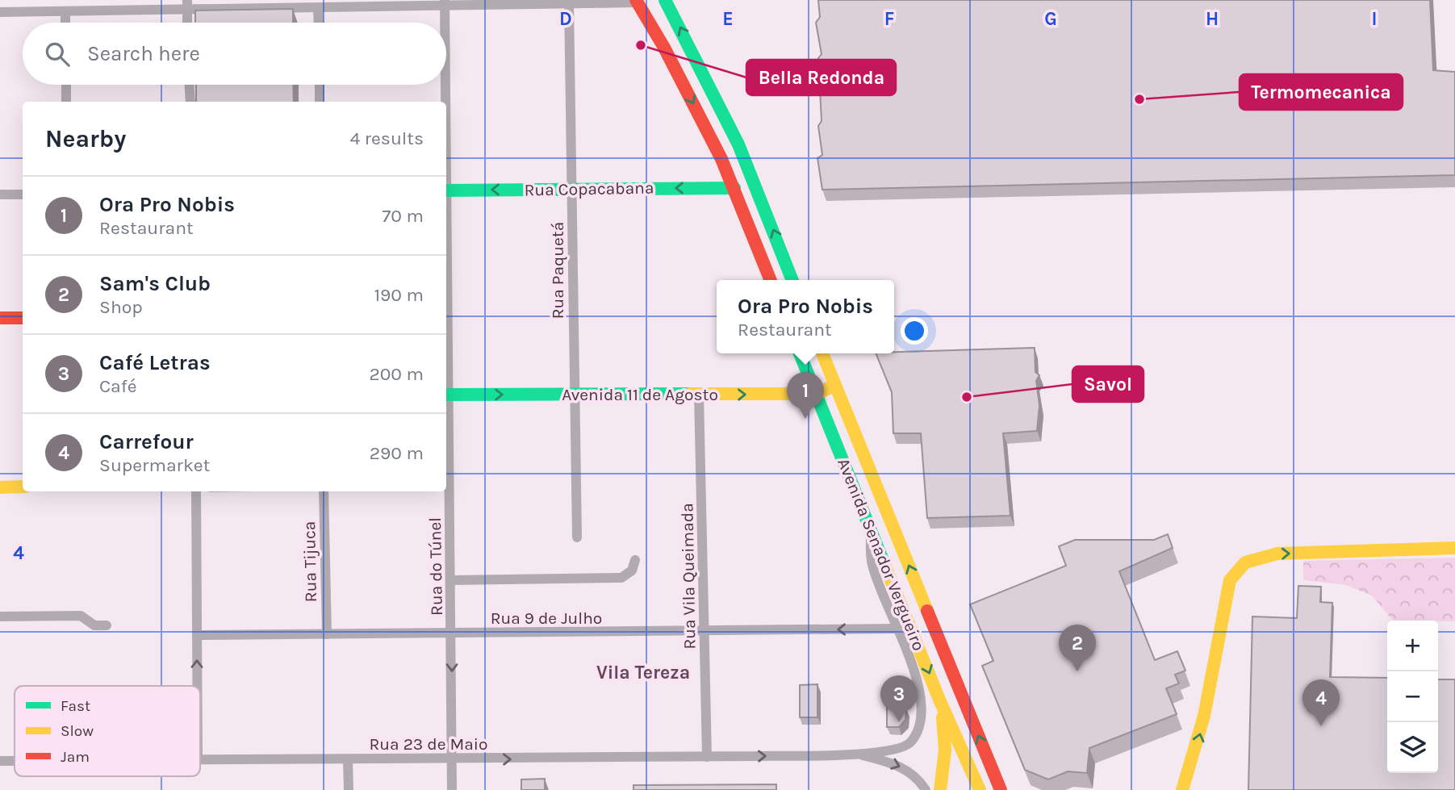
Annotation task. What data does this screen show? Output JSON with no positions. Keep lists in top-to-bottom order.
{
  "streets": {
    "main road": ["Rua Copacabana", "Avenida 11 de Agosto", "Avenida Senador Vergueiro"],
    "street": [
      "Rua Paquetá",
      "Rua Tijuca",
      "Rua do Túnel",
      "Rua Vila Queimada",
      "Rua 9 de Julho",
      "Rua 23 de Maio"
    ]
  },
  "crossings": [
    ["Rua Copacabana", "Rua Paquetá"],
    ["Rua Paquetá", "Avenida 11 de Agosto"],
    ["Avenida 11 de Agosto", "Avenida Senador Vergueiro"],
    ["Avenida 11 de Agosto", "Rua do Túnel"],
    ["Avenida 11 de Agosto", "Rua Vila Queimada"],
    ["Rua Tijuca", "Rua 9 de Julho"],
    ["Rua do Túnel", "Rua 9 de Julho"],
    ["Rua do Túnel", "Rua 23 de Maio"],
    ["Rua Vila Queimada", "Rua 9 de Julho"],
    ["Rua Vila Queimada", "Rua 23 de Maio"],
    ["Rua 9 de Julho", "Rua 23 de Maio"]
  ],
  "one_way": ["Rua Copacabana", "Avenida 11 de Agosto", "Rua 23 de Maio"],
  "districts": ["Vila Tereza"],
  "places": ["Bella Redonda", "Termomecanica", "Savol"],
  "legend": ["Fast", "Slow", "Jam"],
  "page": {
    "search": "Search here",
    "heading": ["Nearby", "4 results"],
    "list": [
      {
        "mark": "1",
        "name": "Ora Pro Nobis",
        "note": "Restaurant",
        "value": "70 m"
      },
      {
        "mark": "2",
        "name": "Sam's Club",
        "note": "Shop",
        "value": "190 m"
      },
      {
        "mark": "3",
        "name": "Café Letras",
        "note": "Café",
        "value": "200 m"
      },
      {
        "mark": "4",
        "name": "Carrefour",
        "note": "Supermarket",
        "value": "290 m"
      }
    ],
    "popup": ["Ora Pro Nobis", "Restaurant"],
    "pins": [
      "1",
      "2",
      "3",
      "4"
    ],
    "map_buttons": ["+", "−"]
  },
  "grid": {
    "columns": [
      "D",
      "E",
      "F",
      "G",
      "H",
      "I"
    ],
    "rows": ["4"]
  }
}
